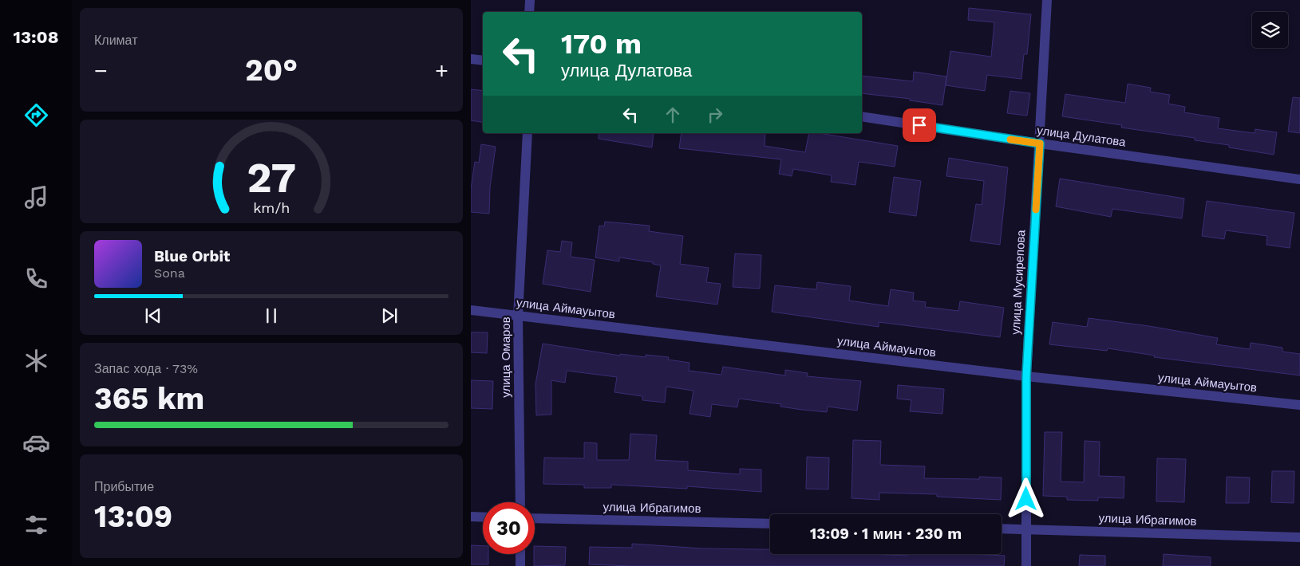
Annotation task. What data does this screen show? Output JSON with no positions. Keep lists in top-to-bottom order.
{
  "streets": {
    "street": [
      "улица Дулатова",
      "улица Мусирепова",
      "улица Аймауытов",
      "улица Омаров",
      "улица Ибрагимов"
    ]
  },
  "crossings": [
    ["улица Дулатова", "улица Мусирепова"],
    ["улица Мусирепова", "улица Аймауытов"],
    ["улица Мусирепова", "улица Ибрагимов"],
    ["улица Аймауытов", "улица Омаров"]
  ],
  "page": {
    "tabs": "13:08",
    "tile": [
      "Климат",
      ["Запас хода · 73%", "365 km"],
      ["Прибытие", "13:09"]
    ],
    "turn": ["170 m", "улица Дулатова"],
    "heat": ["−", "20°", "+"],
    "song": ["Blue Orbit", "Sona"],
    "limit": "30",
    "trip": "13:09 · 1 мин · 230 m",
    "gauge": ["27", "km/h"]
  }
}
